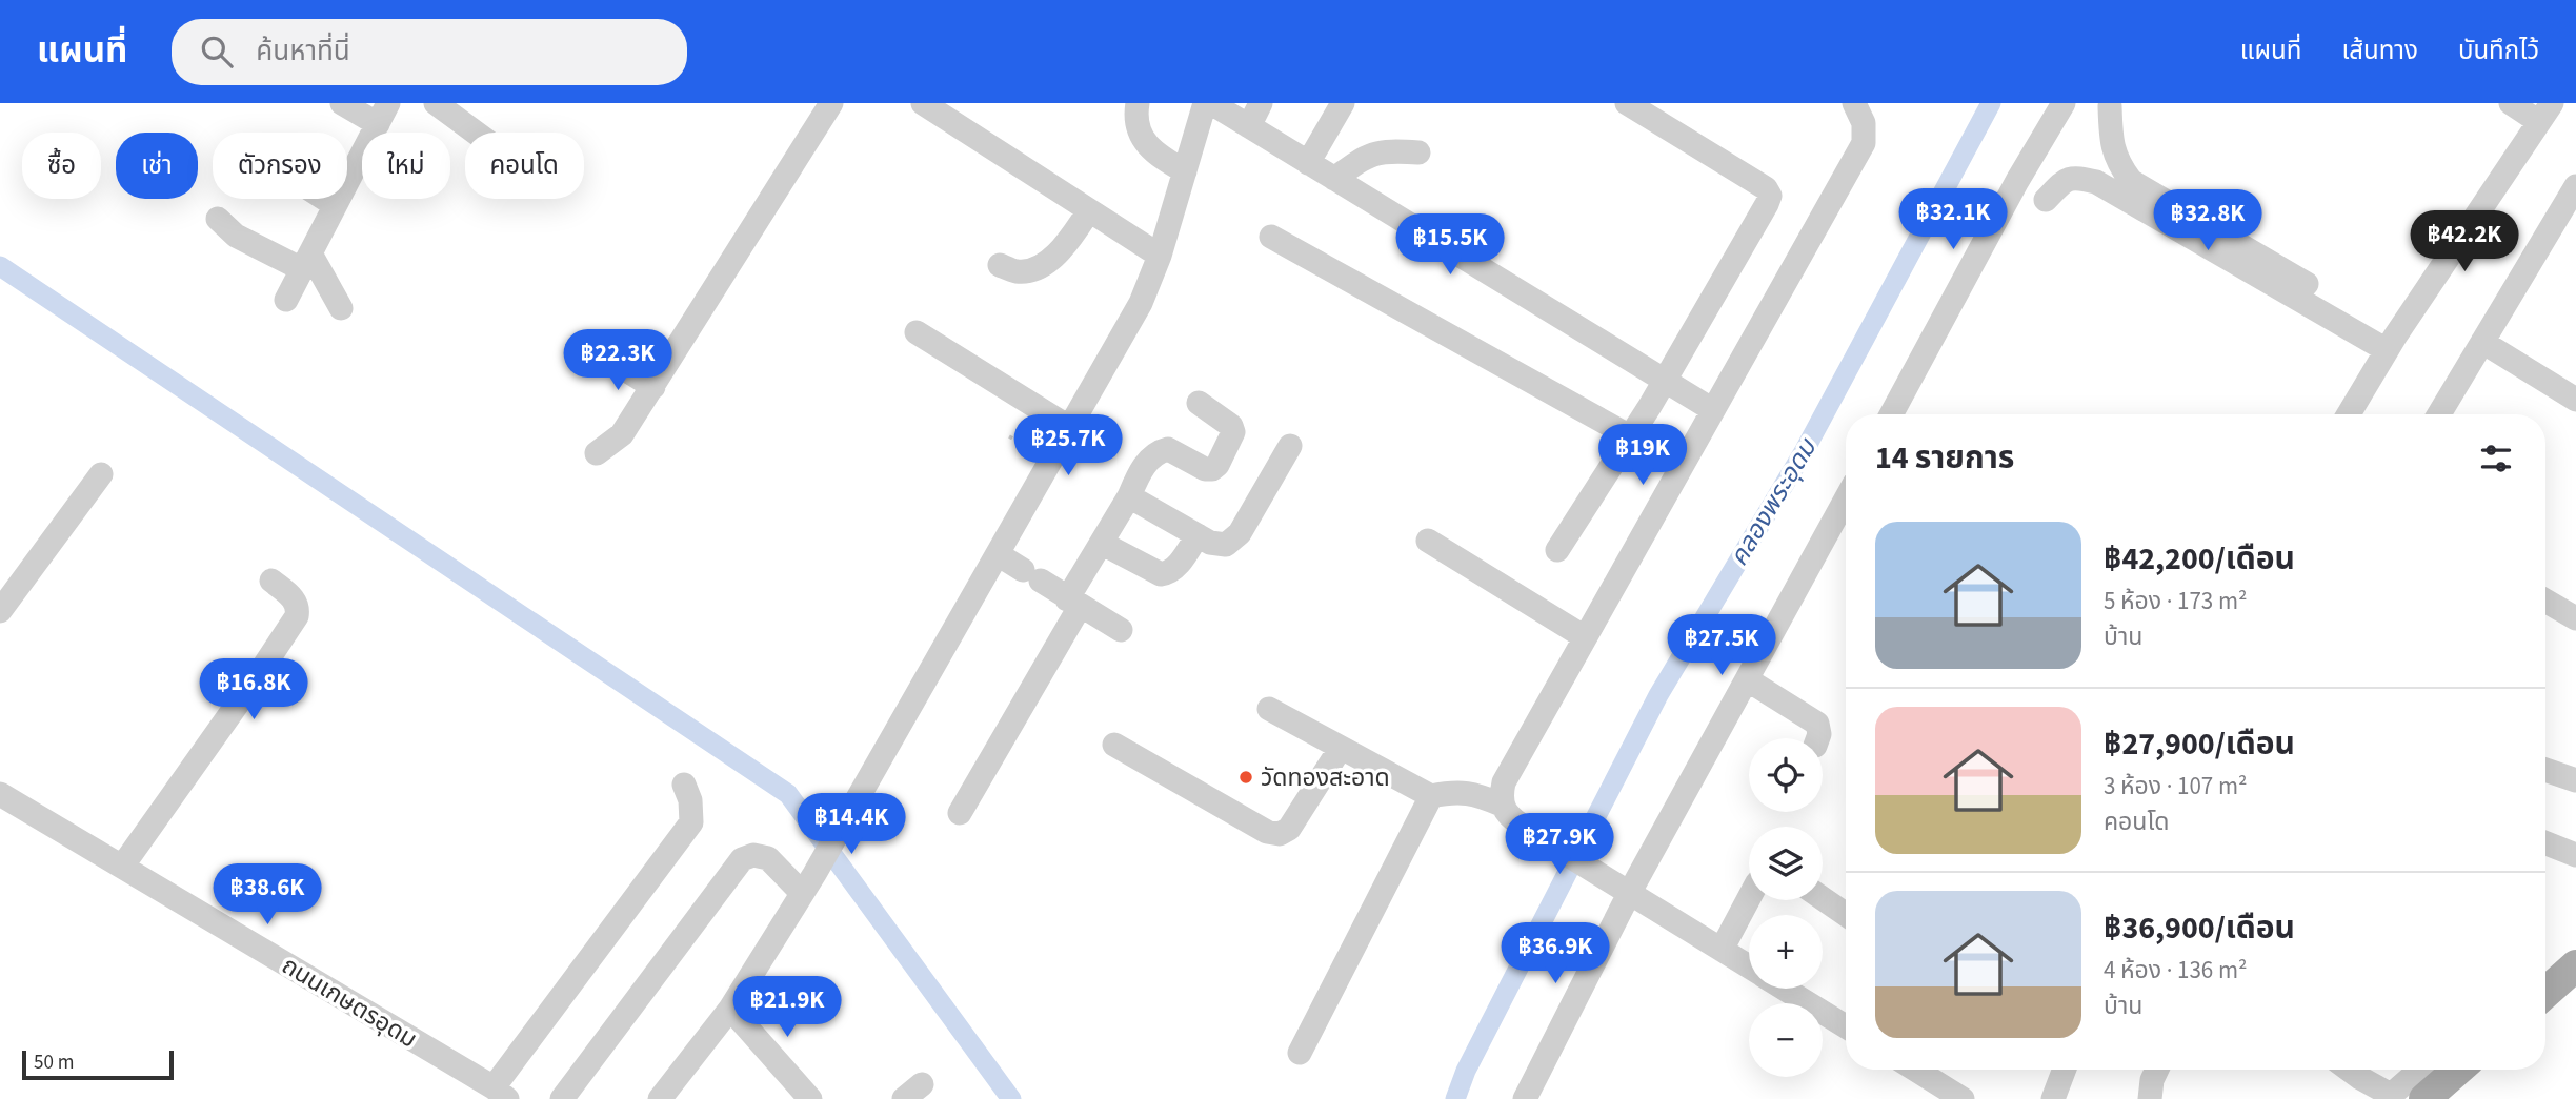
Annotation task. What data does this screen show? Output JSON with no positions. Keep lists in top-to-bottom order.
{
  "streets": {
    "street": ["ถนนเกษตรอุดม"]
  },
  "water": ["คลองพระอุดม"],
  "places": ["วัดทองสะอาด"],
  "scale_bar": "50 m",
  "page": {
    "header": "แผนที่",
    "search": "ค้นหาที่นี่",
    "nav": ["แผนที่", "เส้นทาง", "บันทึกไว้"],
    "chip": [
      "ซื้อ",
      "เช่า",
      "ตัวกรอง",
      "ใหม่",
      "คอนโด"
    ],
    "price": [
      "฿32.1K",
      "฿32.8K",
      "฿42.2K",
      "฿15.5K",
      "฿22.3K",
      "฿25.7K",
      "฿19K",
      "฿27.5K",
      "฿16.8K",
      "฿14.4K",
      "฿27.9K",
      "฿38.6K",
      "฿36.9K",
      "฿21.9K"
    ],
    "heading": "14 รายการ",
    "list": [
      {
        "name": "฿42,200/เดือน",
        "note": "5 ห้อง · 173 m² · บ้าน"
      },
      {
        "name": "฿27,900/เดือน",
        "note": "3 ห้อง · 107 m² · คอนโด"
      },
      {
        "name": "฿36,900/เดือน",
        "note": "4 ห้อง · 136 m² · บ้าน"
      }
    ],
    "map_buttons": ["+", "−"],
    "scale": "50 m"
  }
}
